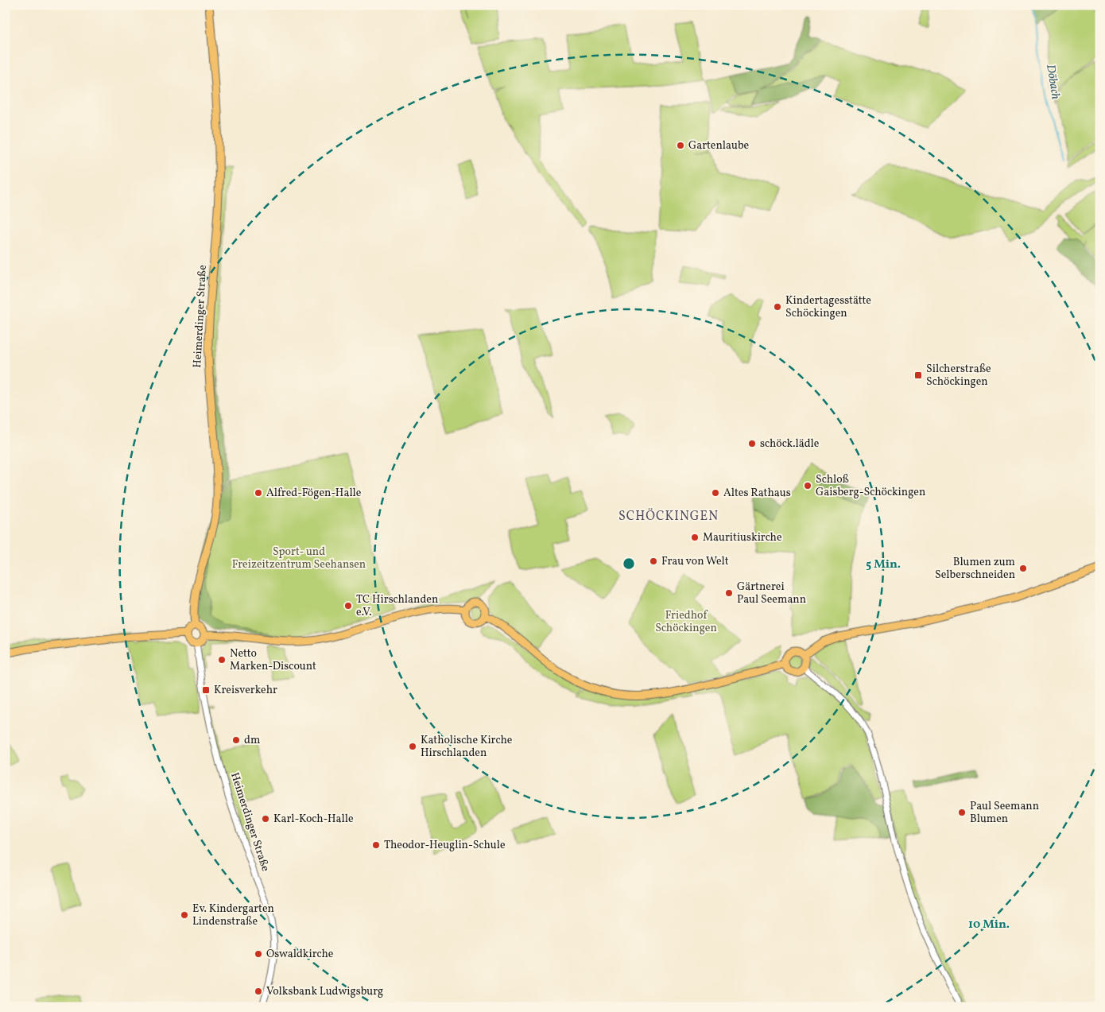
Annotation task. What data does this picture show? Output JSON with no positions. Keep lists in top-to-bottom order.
{
  "streets": {
    "main road": ["Heimerdinger Straße"]
  },
  "districts": ["SCHÖCKINGEN"],
  "water": ["Döbach"],
  "parks": ["Sport- und Freizeitzentrum Seehansen", "Friedhof Schöckingen"],
  "places": {
    "other": [
      "Gartenlaube",
      "Kindertagesstätte Schöckingen",
      "schöck.lädle",
      "Schloß Gaisberg-Schöckingen",
      "Alfred-Fögen-Halle",
      "Altes Rathaus",
      "Mauritiuskirche",
      "Frau von Welt",
      "Blumen zum Selberschneiden",
      "Gärtnerei Paul Seemann",
      "TC Hirschlanden e.V.",
      "Netto Marken-Discount",
      "dm",
      "Katholische Kirche Hirschlanden",
      "Paul Seemann Blumen",
      "Karl-Koch-Halle",
      "Theodor-Heuglin-Schule",
      "Ev. Kindergarten Lindenstraße",
      "Oswaldkirche",
      "Volksbank Ludwigsburg"
    ],
    "transit": ["Silcherstraße Schöckingen", "Kreisverkehr"]
  },
  "rings": ["5 Min.", "10 Min."]
}
